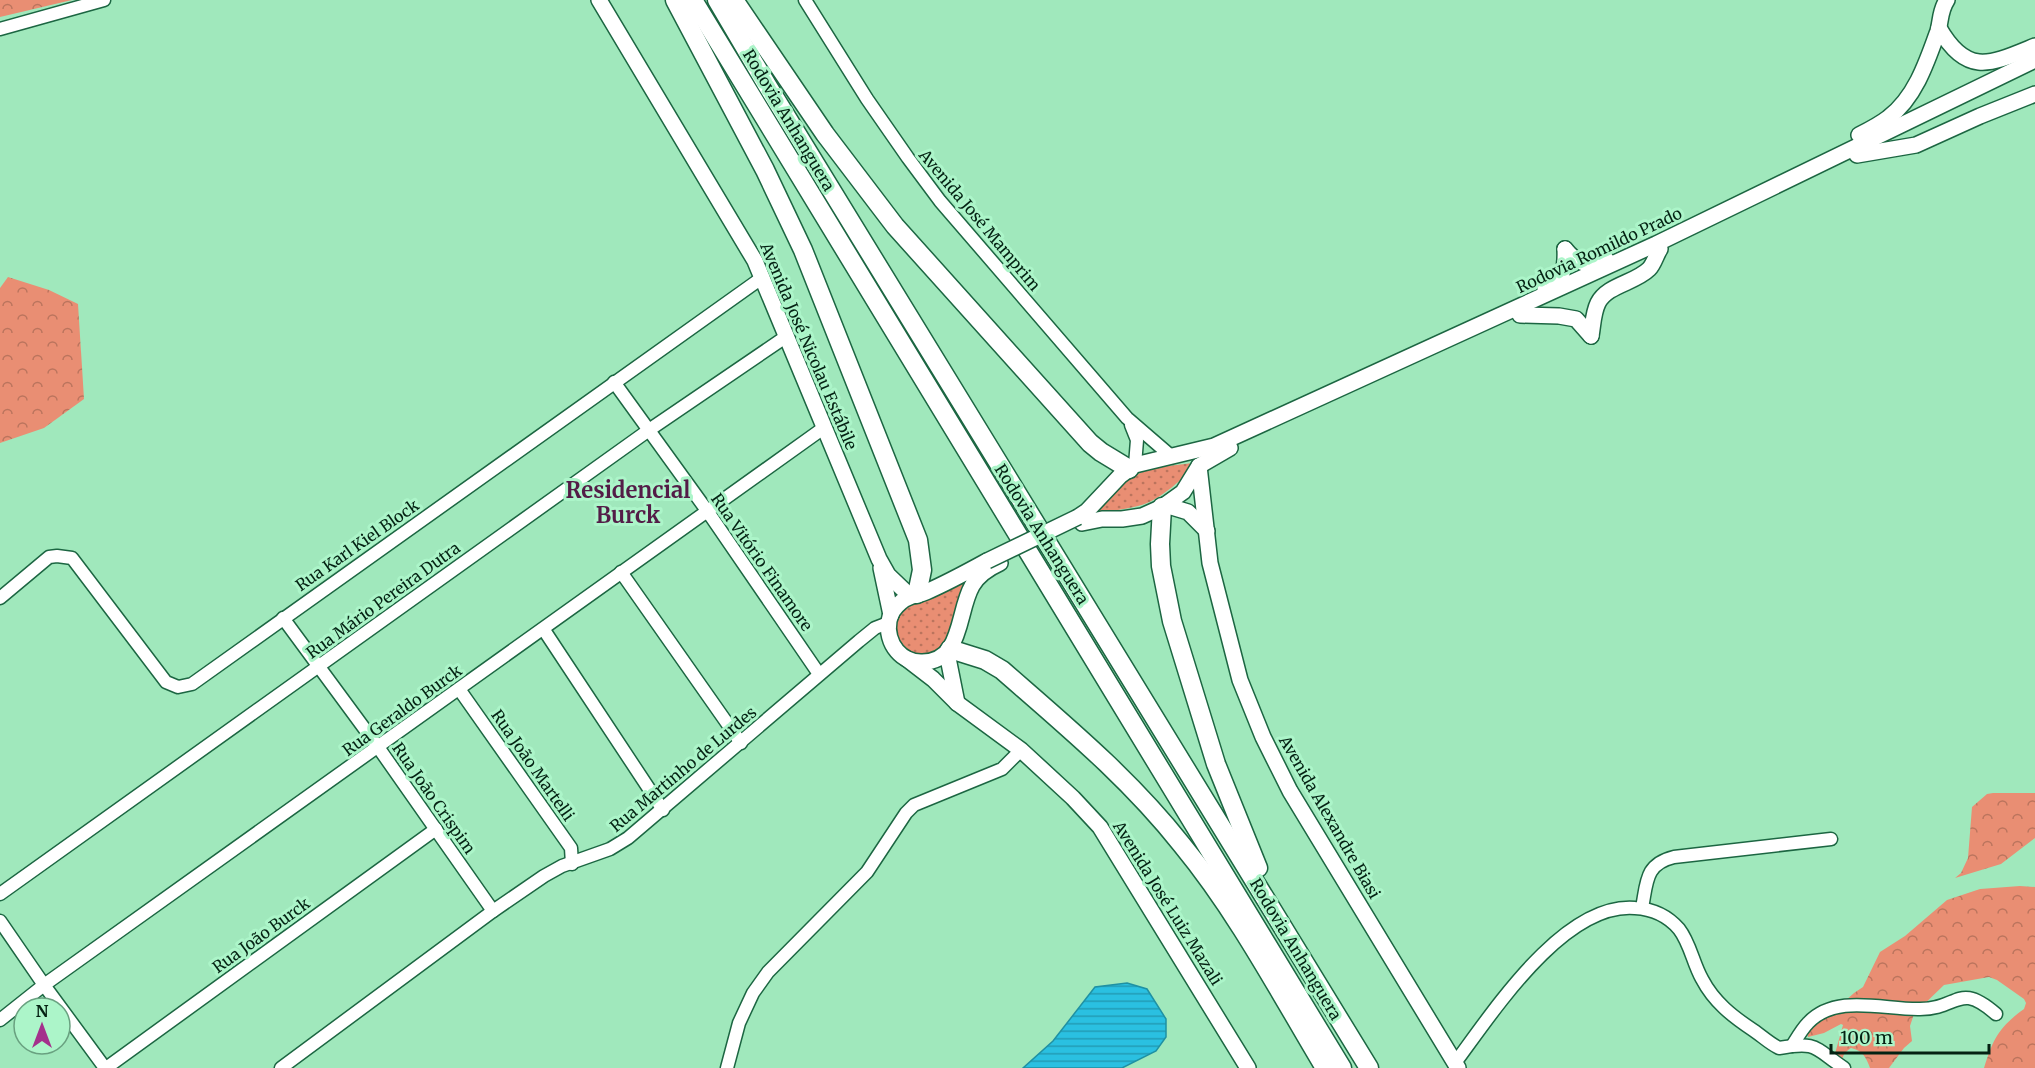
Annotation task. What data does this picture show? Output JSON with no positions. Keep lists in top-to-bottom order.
{
  "streets": {
    "highway": ["Rodovia Anhanguera"],
    "main road": [
      "Rodovia Romildo Prado",
      "Avenida José Nicolau Estábile",
      "Avenida Alexandre Biasi",
      "Avenida José Luiz Mazali"
    ],
    "street": [
      "Avenida José Mamprim",
      "Rua Karl Kiel Block",
      "Rua Vitório Finamore",
      "Rua Mário Pereira Dutra",
      "Rua Geraldo Burck",
      "Rua João Martelli",
      "Rua Martinho de Lurdes",
      "Rua João Crispim",
      "Rua João Burck"
    ]
  },
  "crossings": [
    ["Avenida José Mamprim", "Rodovia Romildo Prado"],
    ["Rodovia Romildo Prado", "Avenida Alexandre Biasi"],
    ["Avenida José Nicolau Estábile", "Rua Karl Kiel Block"],
    ["Avenida José Nicolau Estábile", "Rua Mário Pereira Dutra"],
    ["Avenida José Nicolau Estábile", "Rua Geraldo Burck"],
    ["Avenida José Nicolau Estábile", "Rua Martinho de Lurdes"],
    ["Avenida José Nicolau Estábile", "Avenida José Luiz Mazali"],
    ["Rua Karl Kiel Block", "Rua Vitório Finamore"],
    ["Rua Karl Kiel Block", "Rua João Crispim"],
    ["Rua Vitório Finamore", "Rua Mário Pereira Dutra"],
    ["Rua Vitório Finamore", "Rua Geraldo Burck"],
    ["Rua Vitório Finamore", "Rua Martinho de Lurdes"],
    ["Rua Mário Pereira Dutra", "Rua João Crispim"],
    ["Rua Geraldo Burck", "Rua João Martelli"],
    ["Rua Geraldo Burck", "Rua João Crispim"],
    ["Rua João Martelli", "Rua Martinho de Lurdes"],
    ["Rua Martinho de Lurdes", "Rua João Crispim"],
    ["Rua João Crispim", "Rua João Burck"]
  ],
  "districts": ["Residencial Burck"],
  "scale_bar": "100 m",
  "north": "top"
}
